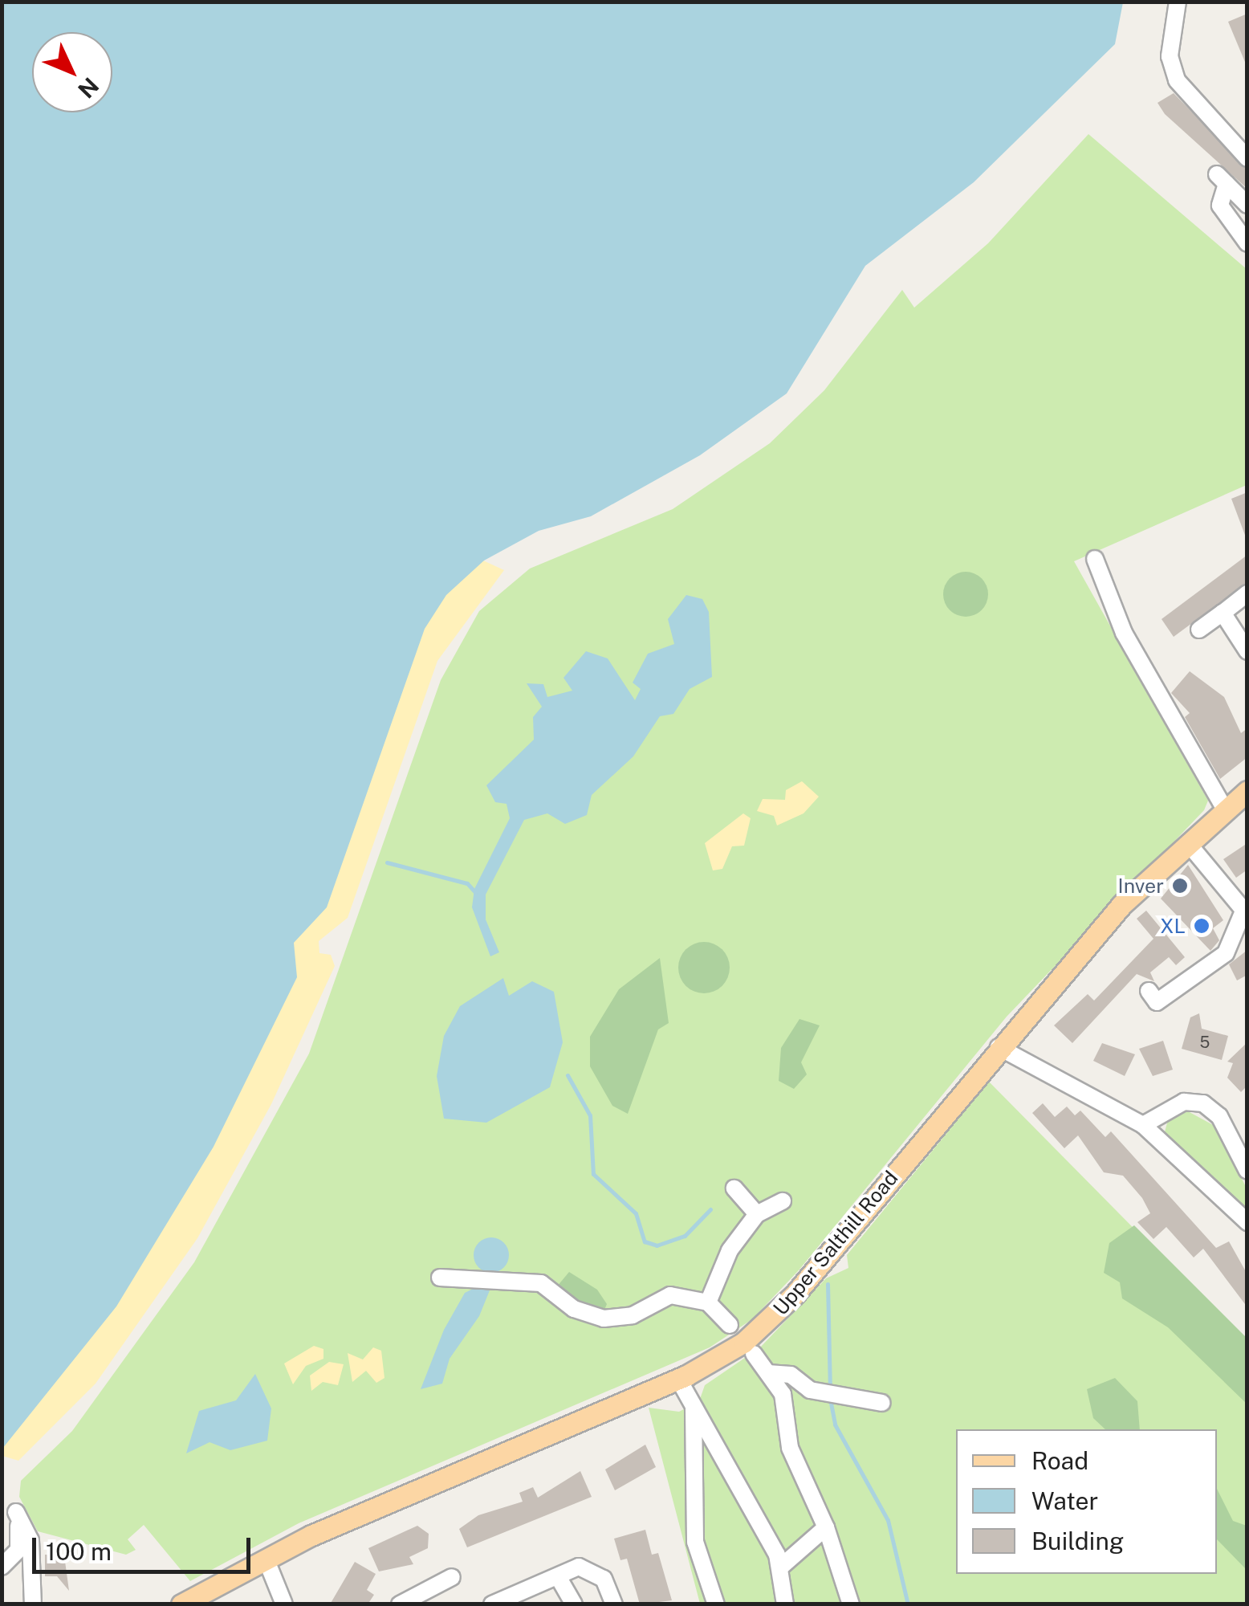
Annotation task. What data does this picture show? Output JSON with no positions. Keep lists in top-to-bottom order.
{
  "streets": {
    "main road": ["Upper Salthill Road"]
  },
  "places": ["Inver", "XL"],
  "house_numbers": ["5"],
  "legend": ["Road", "Water", "Building"],
  "scale_bar": "100 m",
  "north": "bottom right"
}
